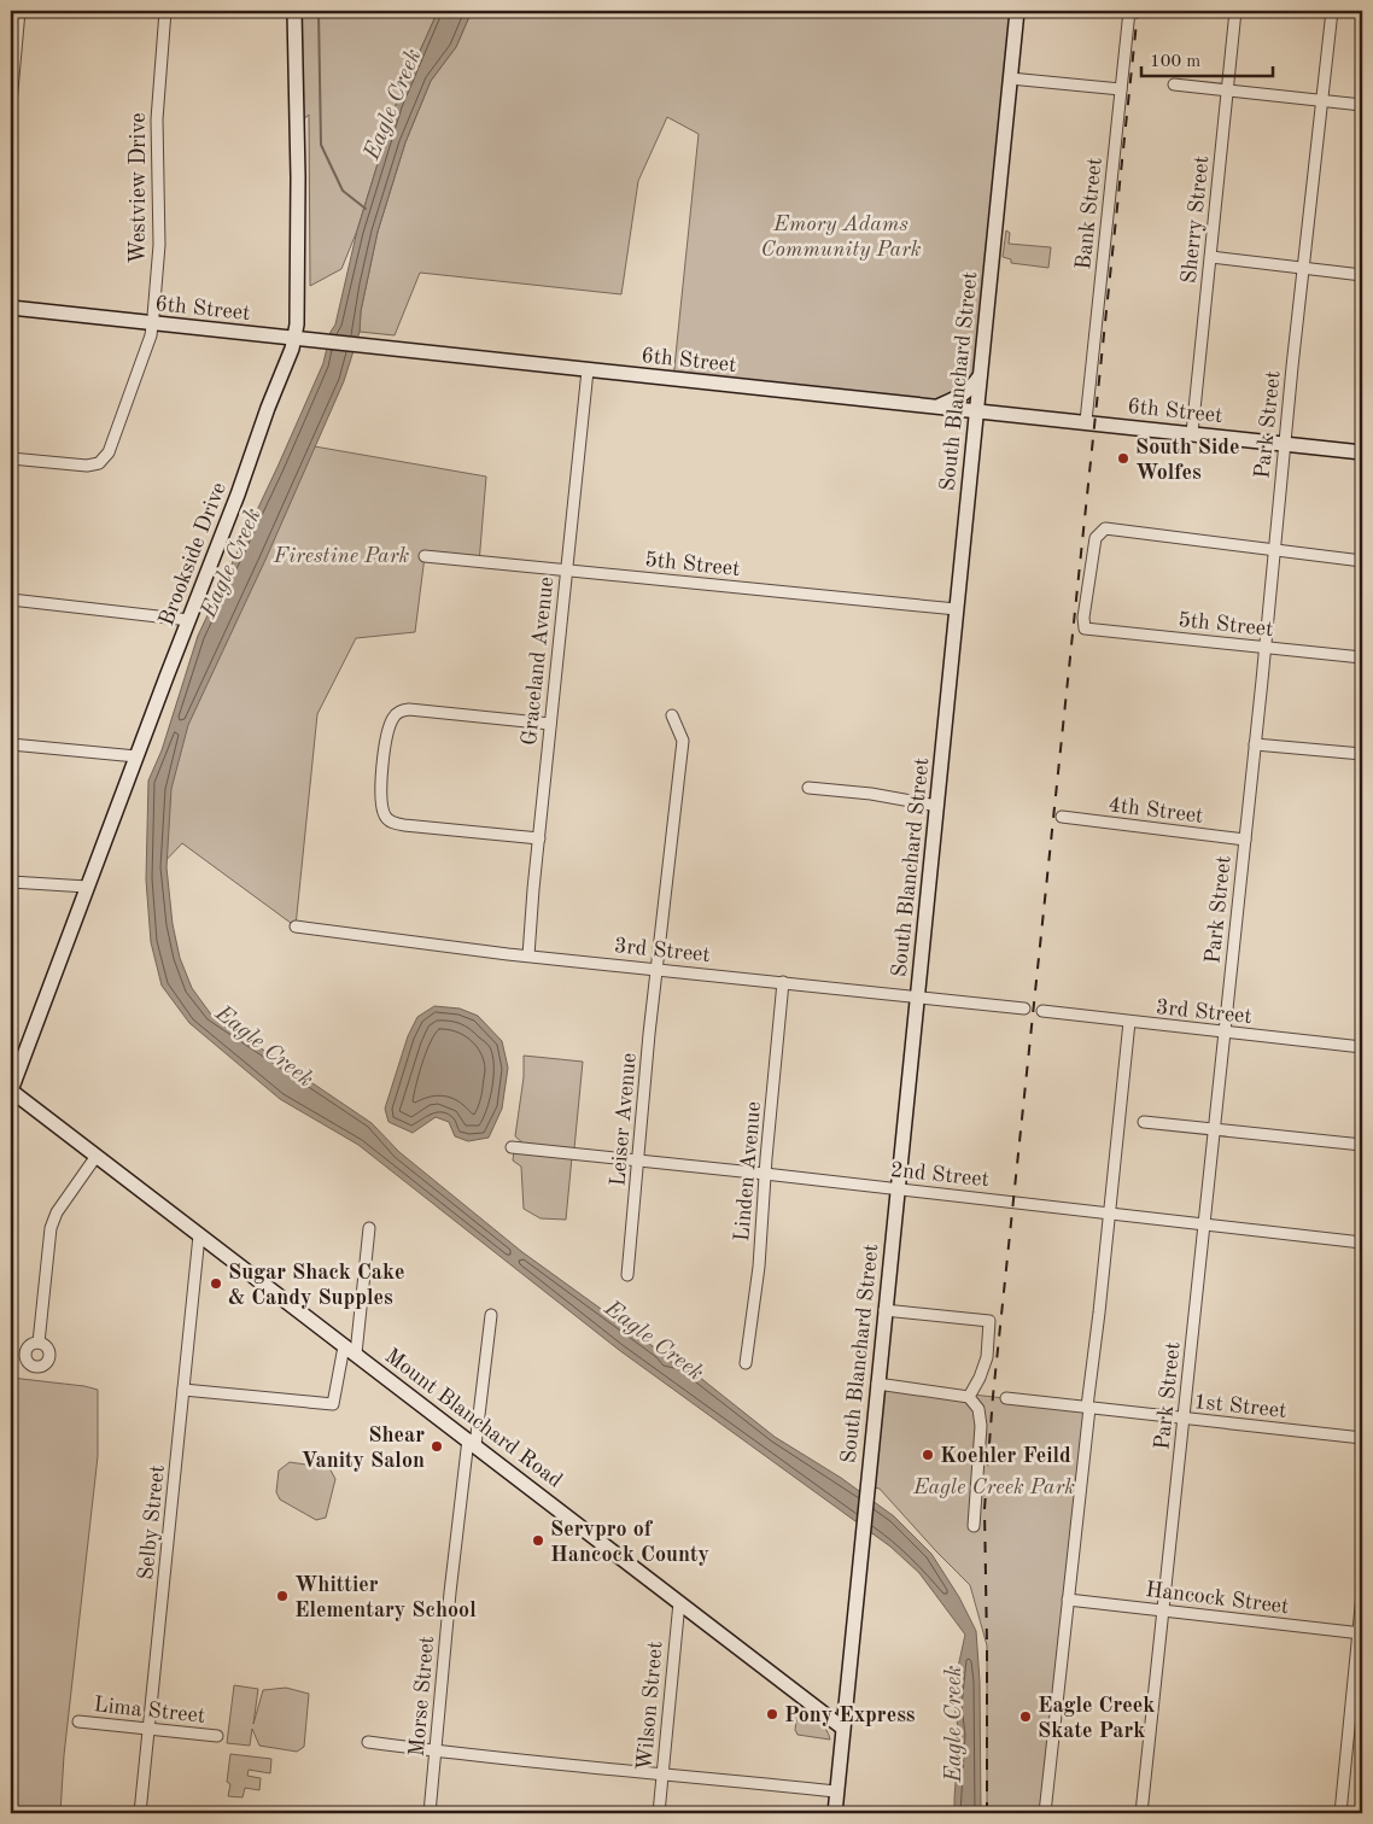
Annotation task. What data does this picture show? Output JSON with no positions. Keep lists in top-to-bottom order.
{
  "streets": {
    "street": [
      "Westview Drive",
      "Bank Street",
      "Sherry Street",
      "6th Street",
      "South Blanchard Street",
      "Park Street",
      "Brookside Drive",
      "5th Street",
      "Graceland Avenue",
      "4th Street",
      "3rd Street",
      "Leiser Avenue",
      "Linden Avenue",
      "2nd Street",
      "1st Street",
      "Mount Blanchard Road",
      "Selby Street",
      "Hancock Street",
      "Morse Street",
      "Wilson Street",
      "Lima Street"
    ]
  },
  "crossings": [
    ["Westview Drive", "6th Street"],
    ["Bank Street", "6th Street"],
    ["Sherry Street", "6th Street"],
    ["6th Street", "South Blanchard Street"],
    ["6th Street", "Park Street"],
    ["6th Street", "Brookside Drive"],
    ["6th Street", "Graceland Avenue"],
    ["South Blanchard Street", "5th Street"],
    ["South Blanchard Street", "3rd Street"],
    ["South Blanchard Street", "2nd Street"],
    ["South Blanchard Street", "Mount Blanchard Road"],
    ["Park Street", "5th Street"],
    ["Park Street", "4th Street"],
    ["Park Street", "3rd Street"],
    ["Park Street", "2nd Street"],
    ["Park Street", "1st Street"],
    ["Park Street", "Hancock Street"],
    ["Brookside Drive", "Mount Blanchard Road"],
    ["5th Street", "Graceland Avenue"],
    ["Graceland Avenue", "3rd Street"],
    ["3rd Street", "Leiser Avenue"],
    ["3rd Street", "Linden Avenue"],
    ["Leiser Avenue", "2nd Street"],
    ["Linden Avenue", "2nd Street"],
    ["Mount Blanchard Road", "Selby Street"],
    ["Mount Blanchard Road", "Morse Street"],
    ["Mount Blanchard Road", "Wilson Street"],
    ["Selby Street", "Lima Street"]
  ],
  "water": ["Eagle Creek"],
  "parks": ["Emory Adams Community Park", "Firestine Park", "Eagle Creek Park"],
  "places": [
    "South Side Wolfes",
    "Sugar Shack Cake & Candy Supples",
    "Shear Vanity Salon",
    "Koehler Feild",
    "Servpro of Hancock County",
    "Whittier Elementary School",
    "Pony Express",
    "Eagle Creek Skate Park"
  ],
  "scale_bar": "100 m"
}
